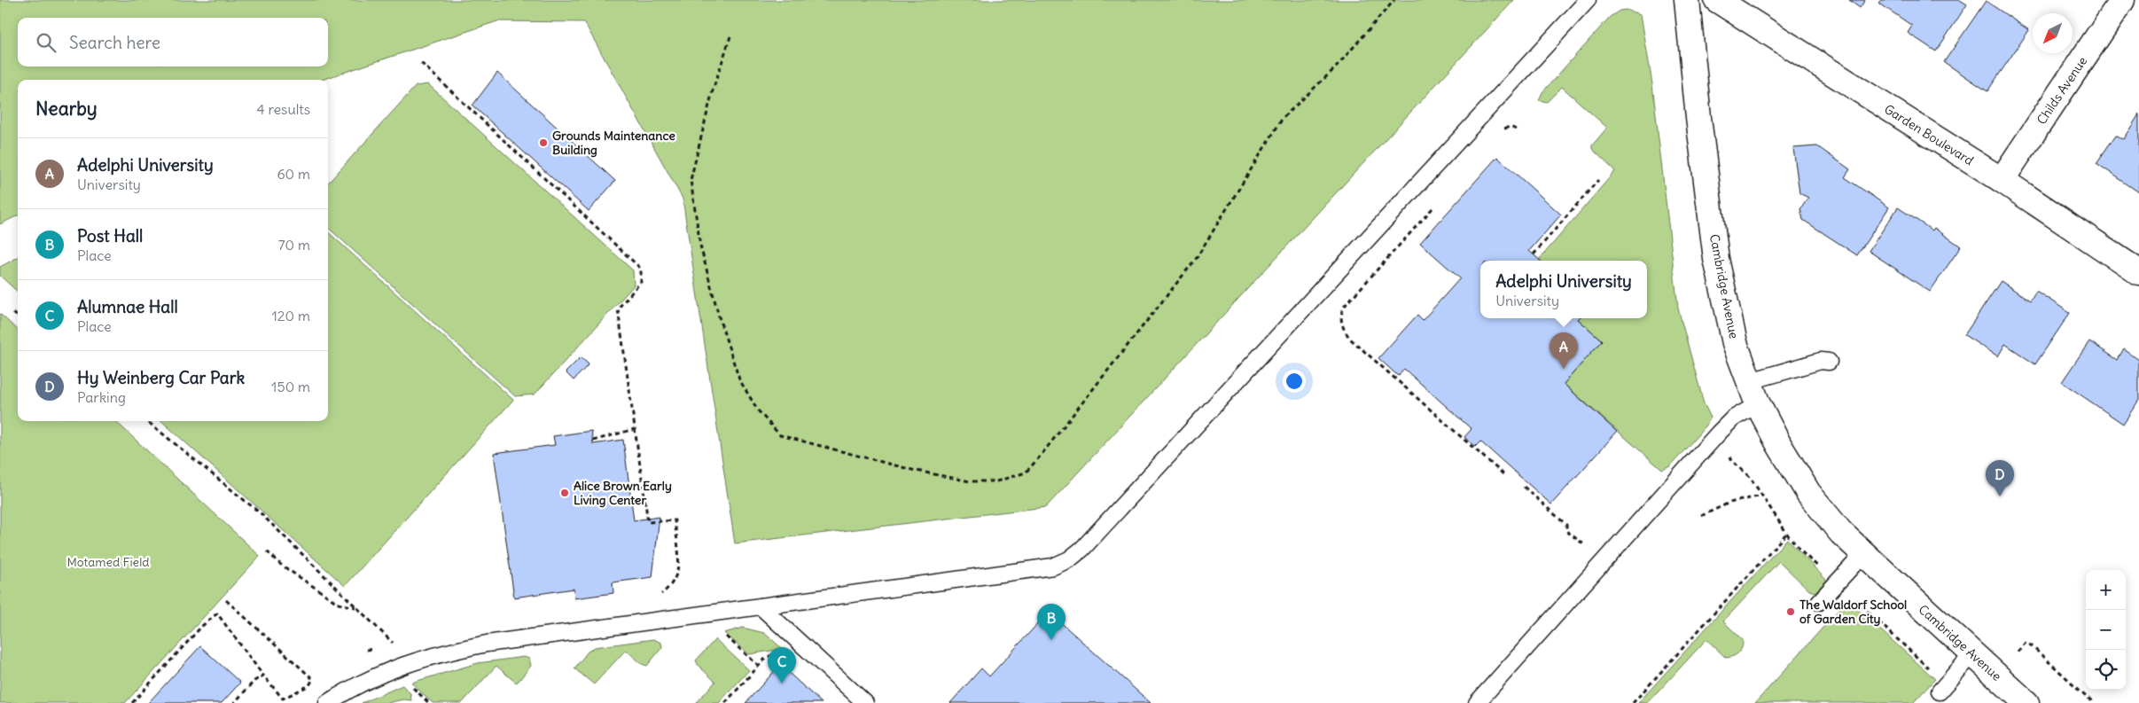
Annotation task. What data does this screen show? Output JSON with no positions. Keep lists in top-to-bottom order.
{
  "streets": {
    "street": ["Childs Avenue", "Garden Boulevard", "Cambridge Avenue"]
  },
  "crossings": [
    ["Childs Avenue", "Garden Boulevard"]
  ],
  "parks": ["Motamed Field"],
  "places": ["Grounds Maintenance Building", "Alice Brown Early Living Center", "The Waldorf School of Garden City"],
  "north": "bottom left",
  "page": {
    "search": "Search here",
    "heading": ["Nearby", "4 results"],
    "list": [
      {
        "mark": "A",
        "name": "Adelphi University",
        "note": "University",
        "value": "60 m"
      },
      {
        "mark": "B",
        "name": "Post Hall",
        "note": "Place",
        "value": "70 m"
      },
      {
        "mark": "C",
        "name": "Alumnae Hall",
        "note": "Place",
        "value": "120 m"
      },
      {
        "mark": "D",
        "name": "Hy Weinberg Car Park",
        "note": "Parking",
        "value": "150 m"
      }
    ],
    "popup": ["Adelphi University", "University"],
    "pins": [
      "A",
      "D",
      "B",
      "C"
    ],
    "map_buttons": ["+", "−"]
  }
}
